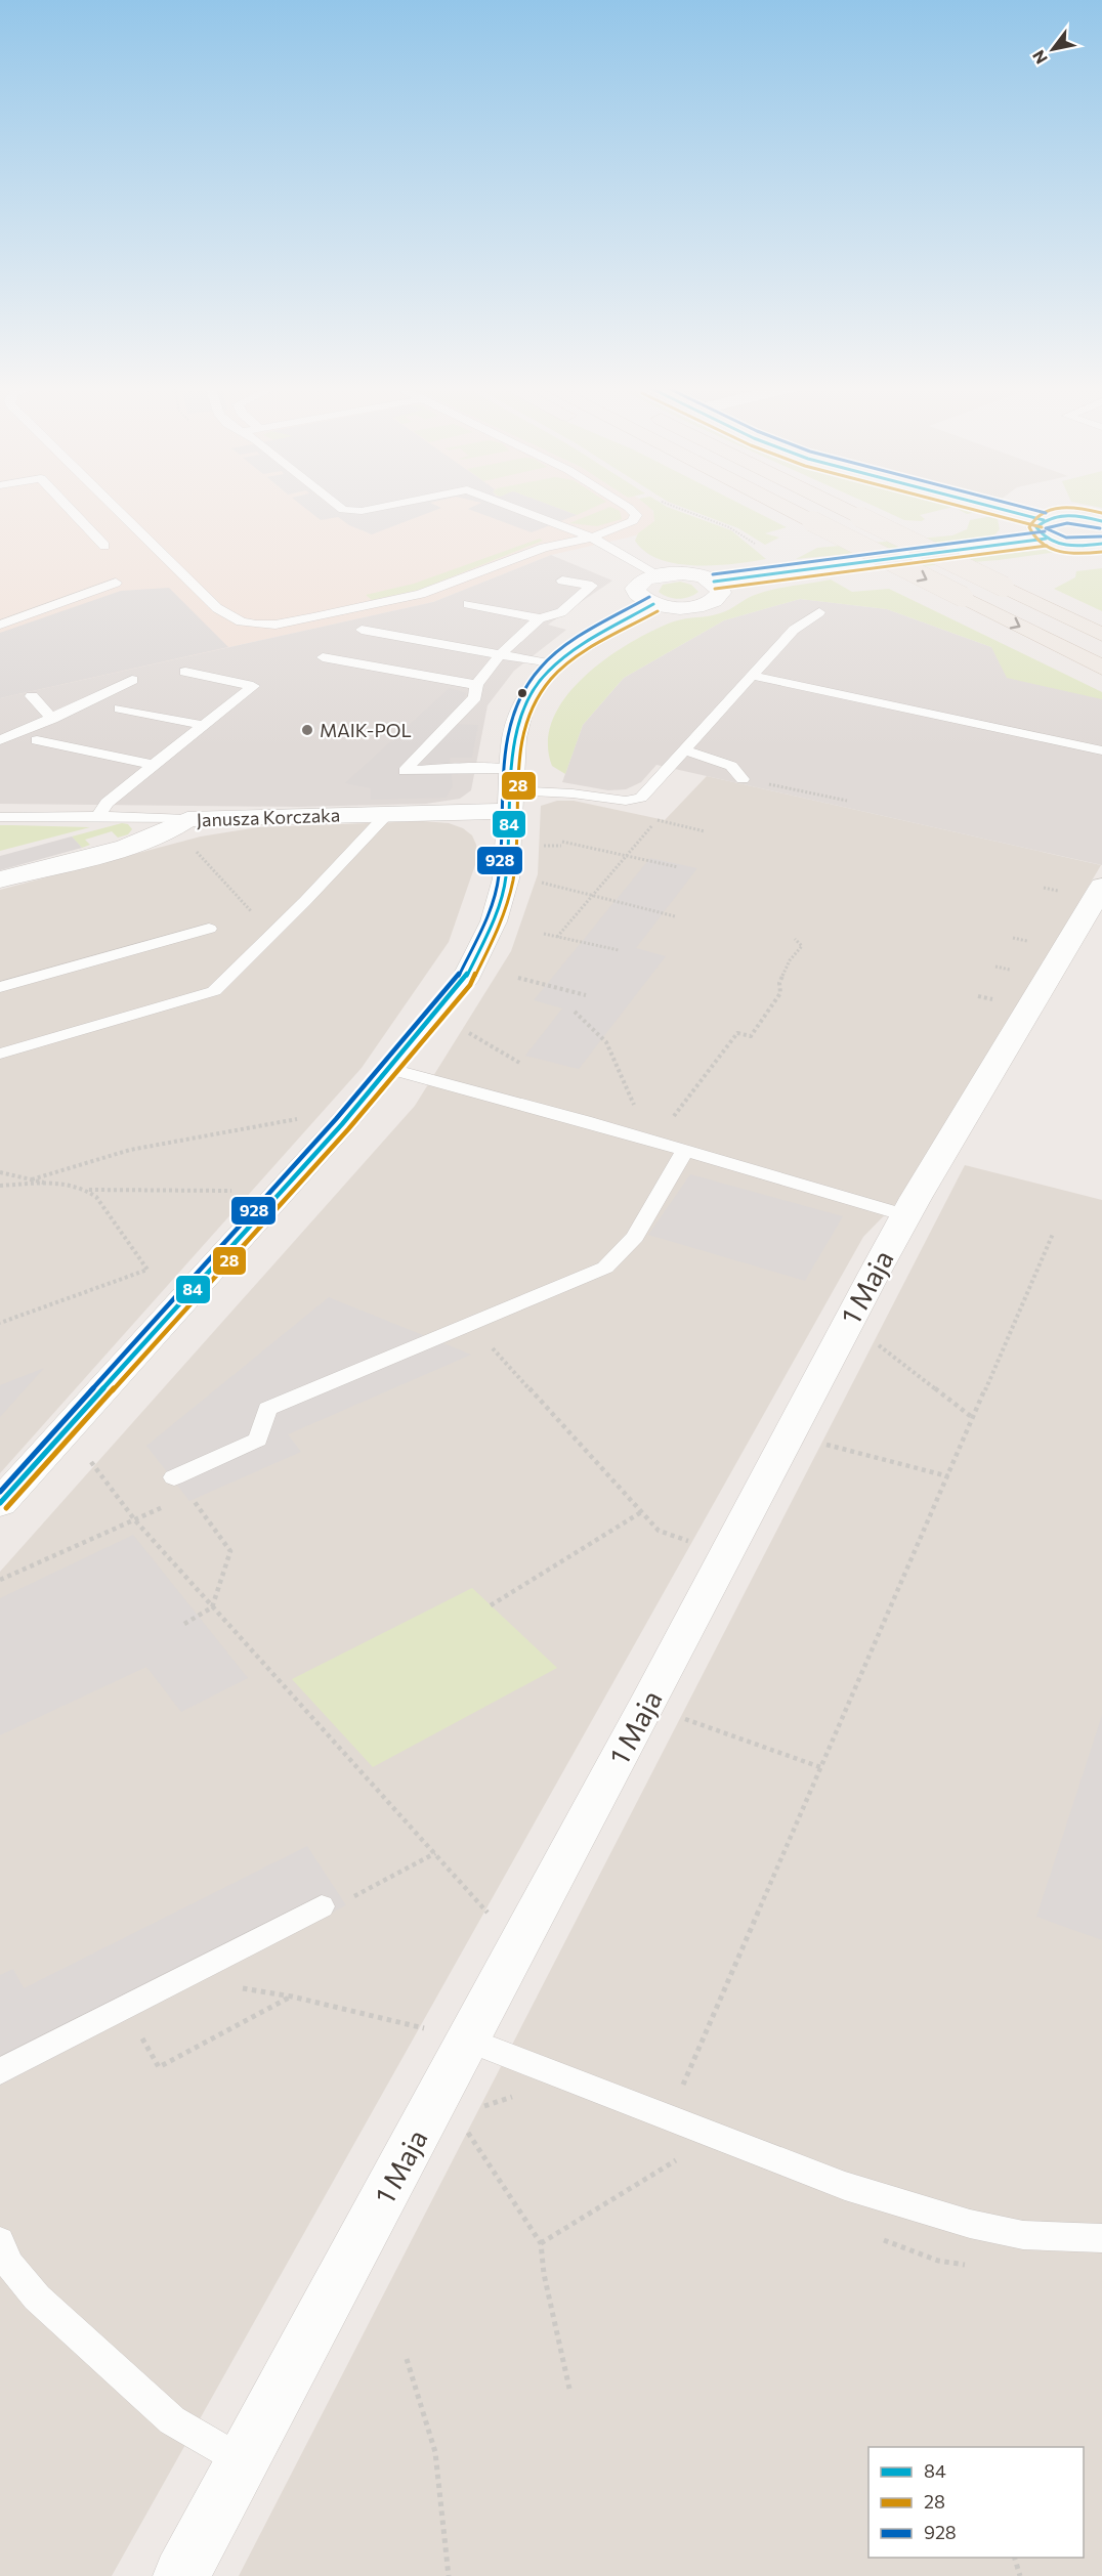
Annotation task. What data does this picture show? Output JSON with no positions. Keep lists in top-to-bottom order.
{
  "streets": {
    "street": ["Janusza Korczaka", "1 Maja"]
  },
  "places": ["MAIK-POL"],
  "lines": ["transit line 84", "transit line 28", "transit line 928"],
  "legend": ["84", "28", "928"],
  "north": "bottom left"
}
